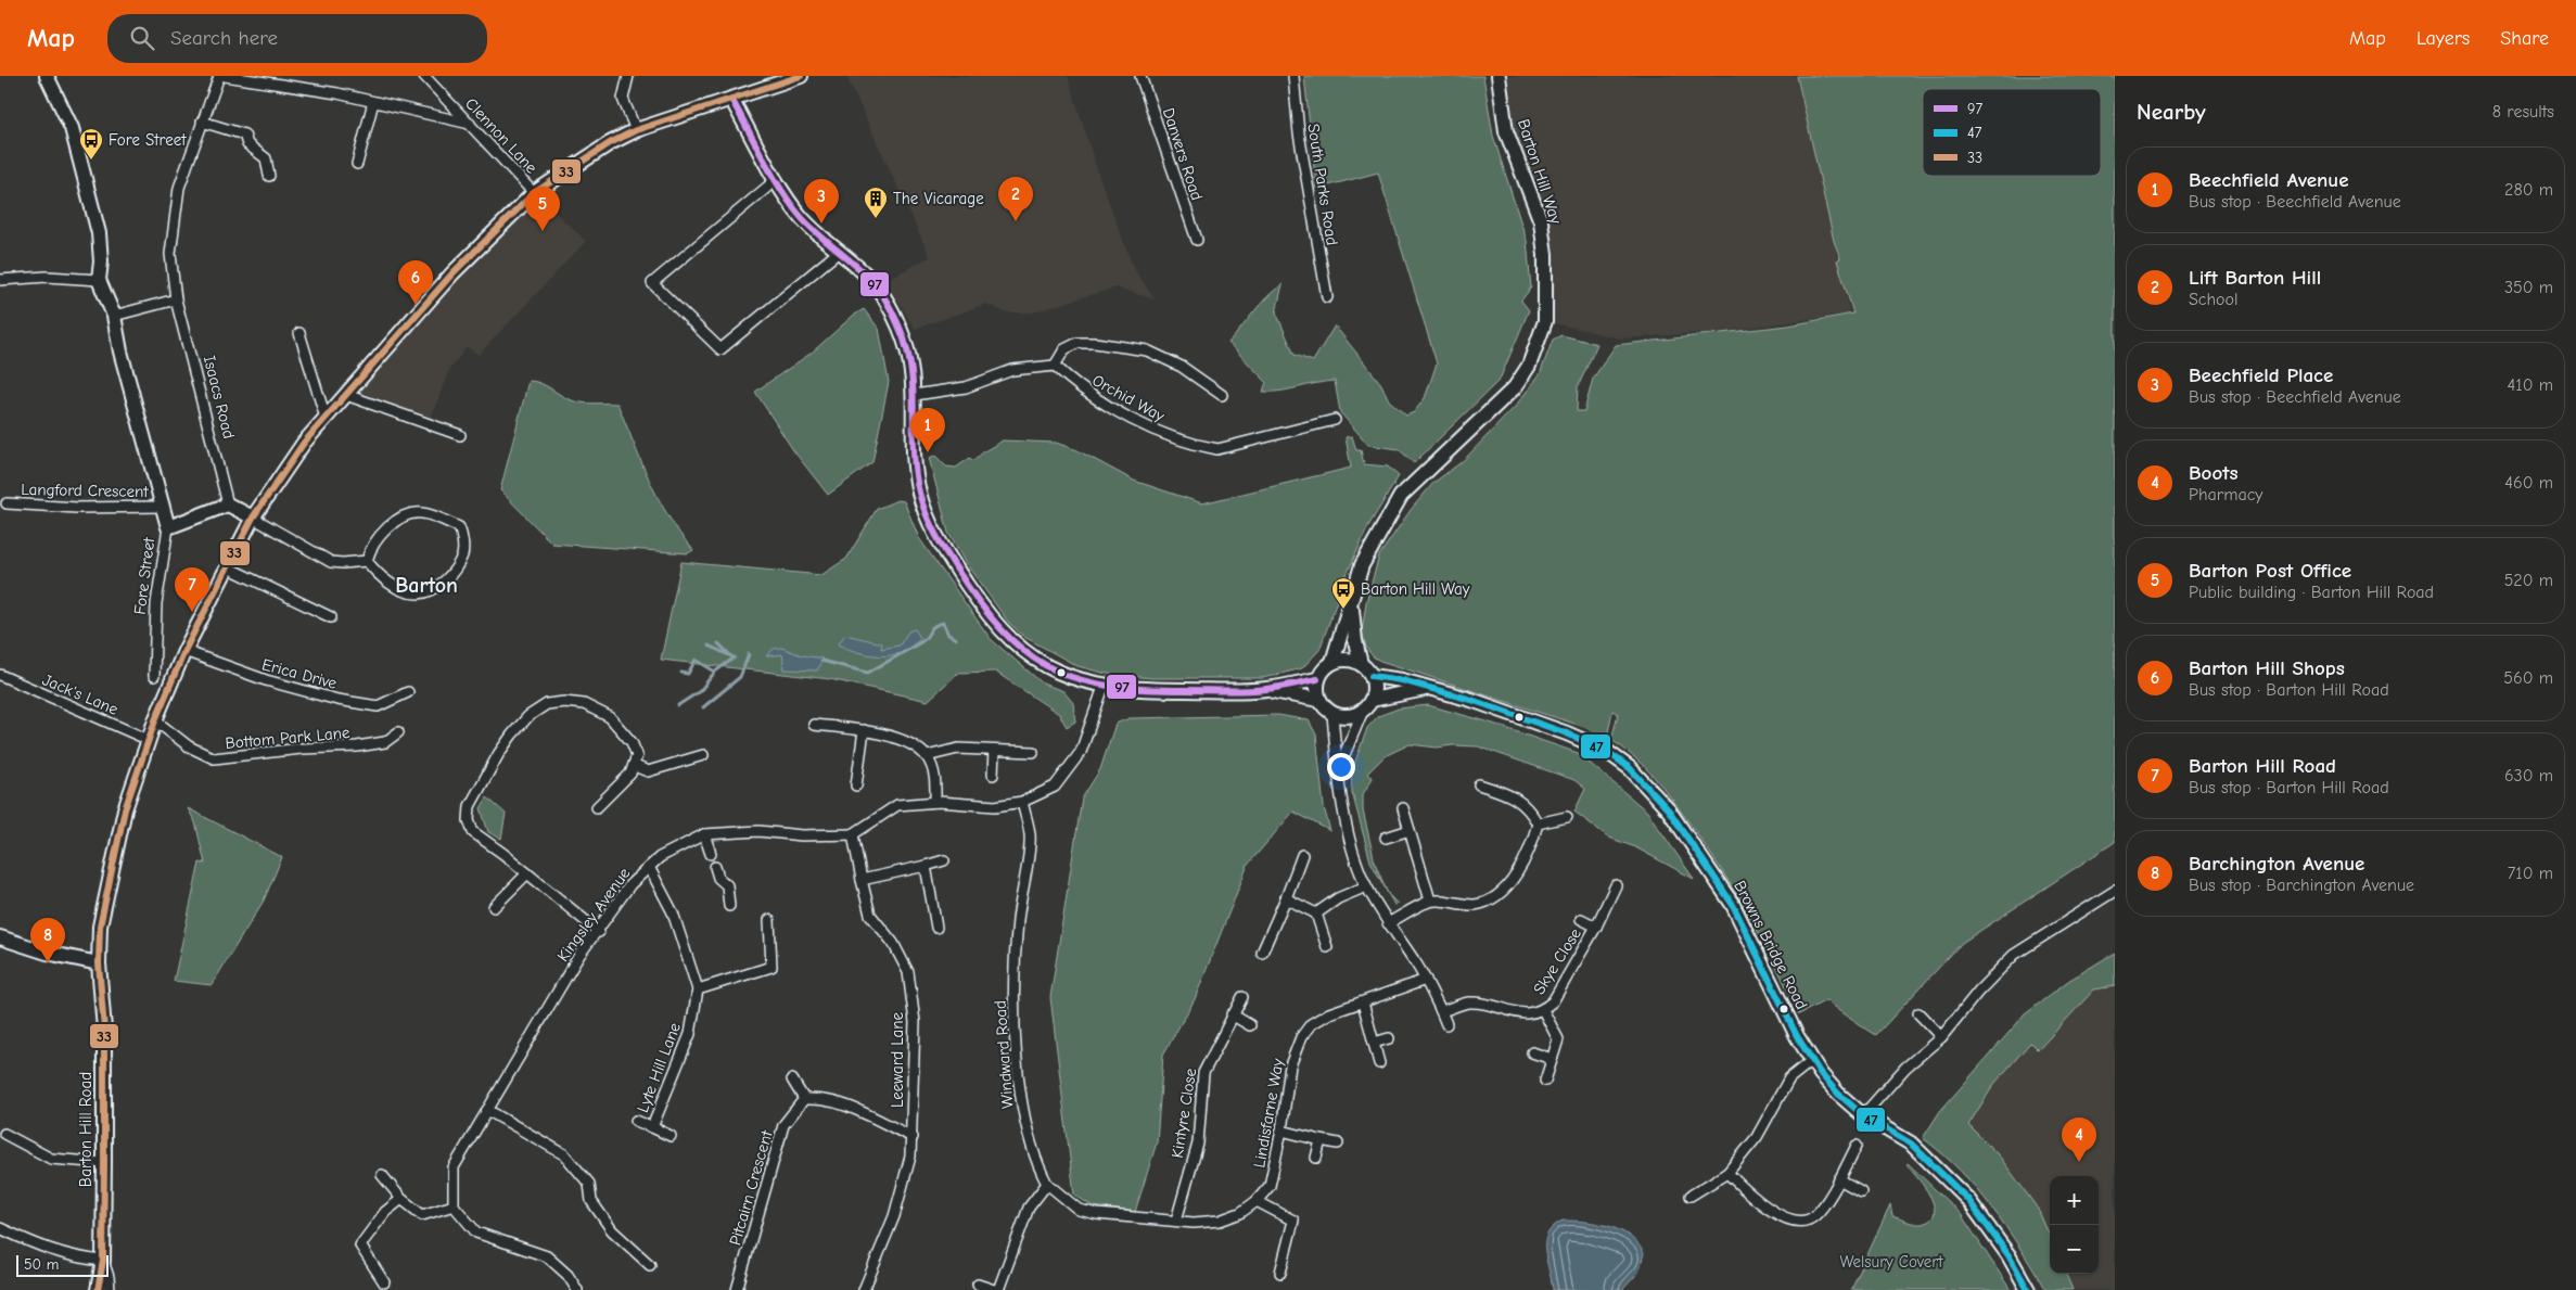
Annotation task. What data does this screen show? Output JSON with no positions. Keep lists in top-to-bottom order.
{
  "streets": {
    "street": [
      "Clennon Lane",
      "Danvers Road",
      "Barton Hill Way",
      "South Parks Road",
      "Isaacs Road",
      "Orchid Way",
      "Langford Crescent",
      "Fore Street",
      "Erica Drive",
      "Jack's Lane",
      "Bottom Park Lane",
      "Kingsley Avenue",
      "Browns Bridge Road",
      "Skye Close",
      "Windward Road",
      "Leeward Lane",
      "Lyte Hill Lane",
      "Kintyre Close",
      "Lindisfarne Way",
      "Barton Hill Road",
      "Pitcairn Crescent"
    ]
  },
  "crossings": [
    ["Clennon Lane", "Barton Hill Road"],
    ["Barton Hill Way", "Browns Bridge Road"],
    ["Langford Crescent", "Fore Street"],
    ["Erica Drive", "Barton Hill Road"],
    ["Jack's Lane", "Barton Hill Road"],
    ["Bottom Park Lane", "Barton Hill Road"],
    ["Kingsley Avenue", "Leeward Lane"],
    ["Kingsley Avenue", "Lyte Hill Lane"],
    ["Windward Road", "Lindisfarne Way"],
    ["Kintyre Close", "Lindisfarne Way"]
  ],
  "districts": ["Barton"],
  "parks": ["Welsury Covert"],
  "places": {
    "bus stop": ["Fore Street", "Barton Hill Way"],
    "building": ["The Vicarage"]
  },
  "lines": ["transit line 33", "transit line 97", "transit line 47"],
  "legend": ["97", "47", "33"],
  "scale_bar": "50 m",
  "page": {
    "header": "Map",
    "search": "Search here",
    "nav": ["Map", "Layers", "Share"],
    "heading": ["Nearby", "8 results"],
    "list": [
      {
        "mark": "1",
        "name": "Beechfield Avenue",
        "note": "Bus stop · Beechfield Avenue",
        "value": "280 m"
      },
      {
        "mark": "2",
        "name": "Lift Barton Hill",
        "note": "School",
        "value": "350 m"
      },
      {
        "mark": "3",
        "name": "Beechfield Place",
        "note": "Bus stop · Beechfield Avenue",
        "value": "410 m"
      },
      {
        "mark": "4",
        "name": "Boots",
        "note": "Pharmacy",
        "value": "460 m"
      },
      {
        "mark": "5",
        "name": "Barton Post Office",
        "note": "Public building · Barton Hill Road",
        "value": "520 m"
      },
      {
        "mark": "6",
        "name": "Barton Hill Shops",
        "note": "Bus stop · Barton Hill Road",
        "value": "560 m"
      },
      {
        "mark": "7",
        "name": "Barton Hill Road",
        "note": "Bus stop · Barton Hill Road",
        "value": "630 m"
      },
      {
        "mark": "8",
        "name": "Barchington Avenue",
        "note": "Bus stop · Barchington Avenue",
        "value": "710 m"
      }
    ],
    "pins": [
      "2",
      "3",
      "5",
      "6",
      "1",
      "7",
      "8",
      "4"
    ],
    "map_buttons": ["+", "−"],
    "scale": "50 m"
  }
}
